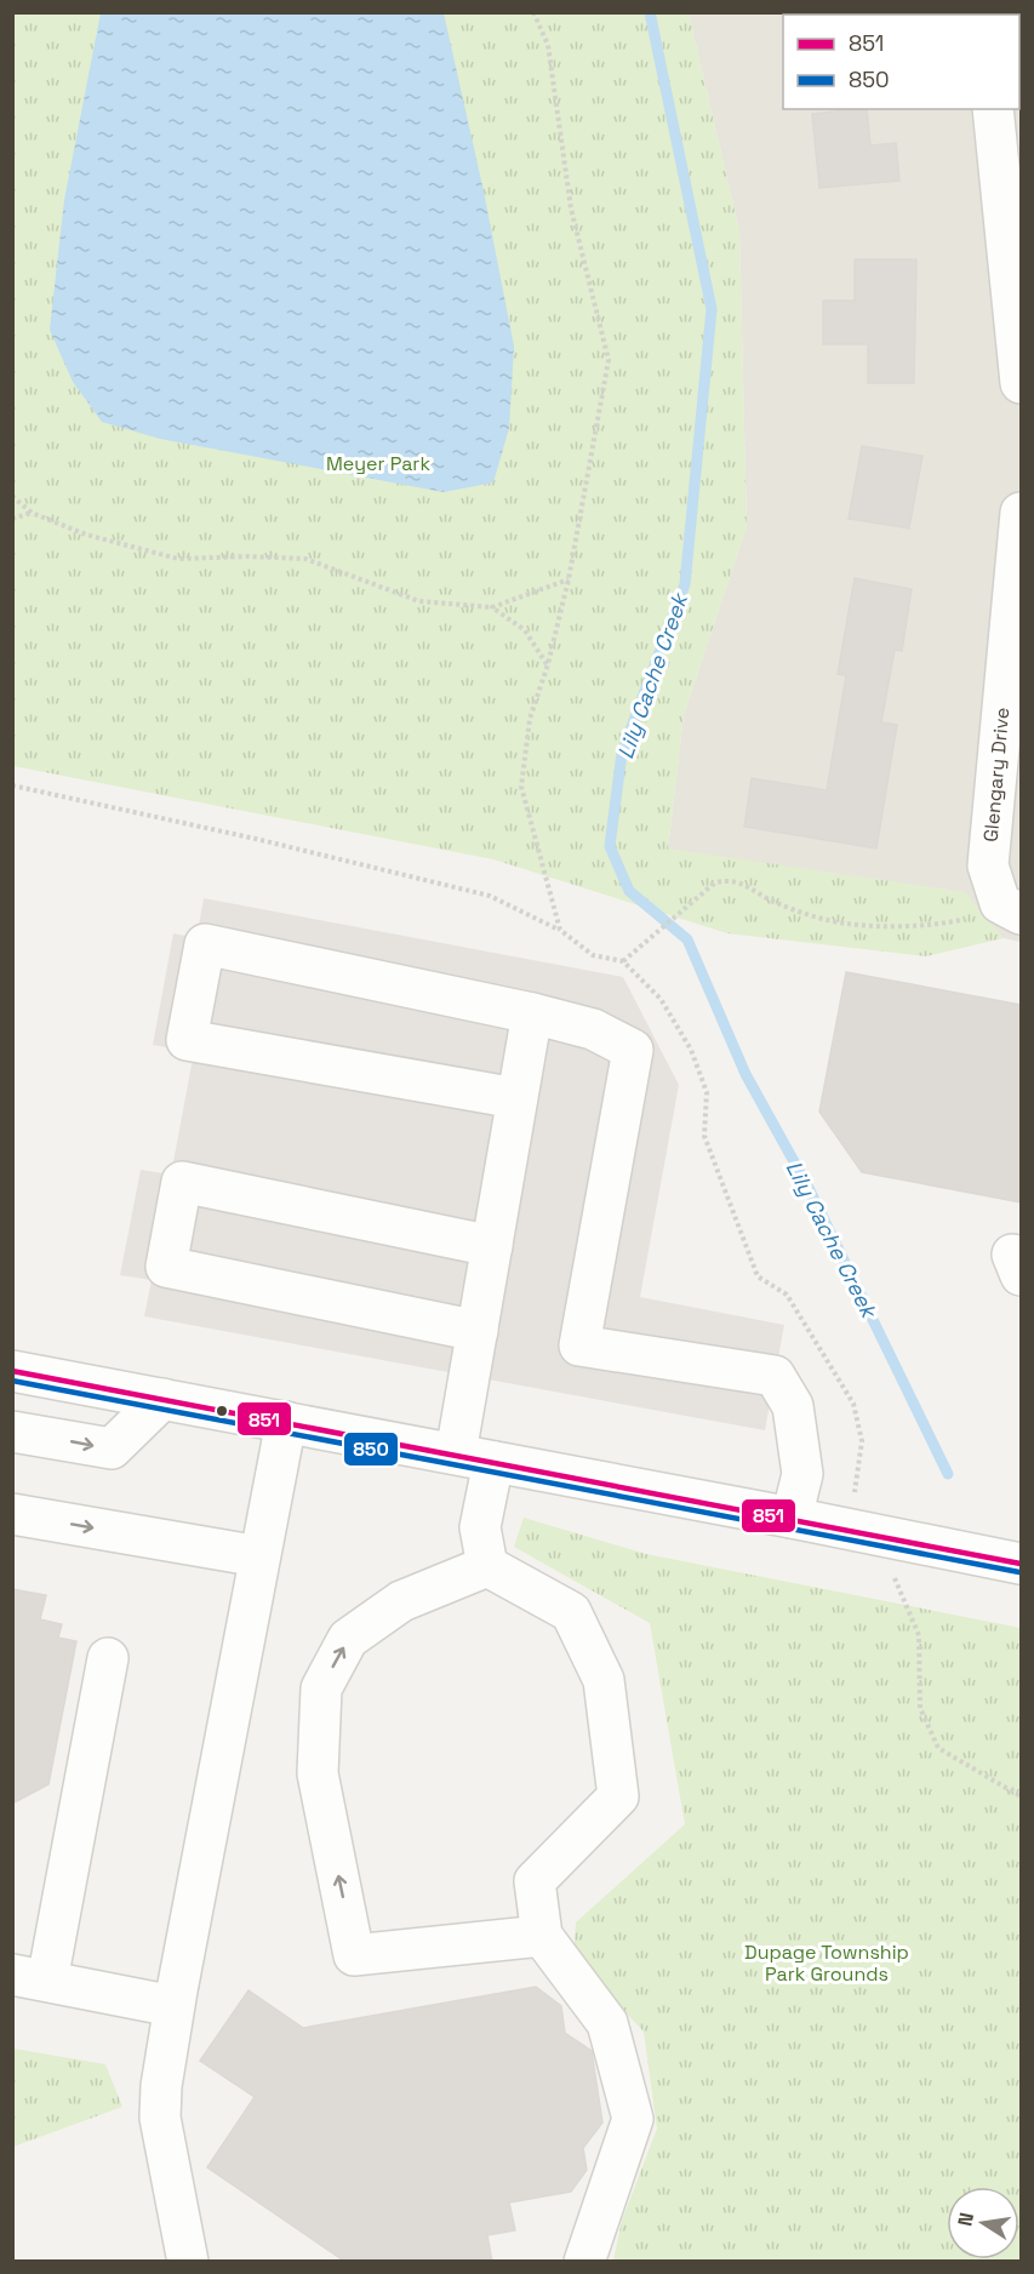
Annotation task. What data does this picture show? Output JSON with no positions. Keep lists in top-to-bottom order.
{
  "streets": {
    "street": ["Glengary Drive"]
  },
  "water": ["Lily Cache Creek"],
  "parks": ["Meyer Park", "Dupage Township Park Grounds"],
  "lines": ["transit line 851", "transit line 850"],
  "legend": ["851", "850"],
  "north": "left"
}
